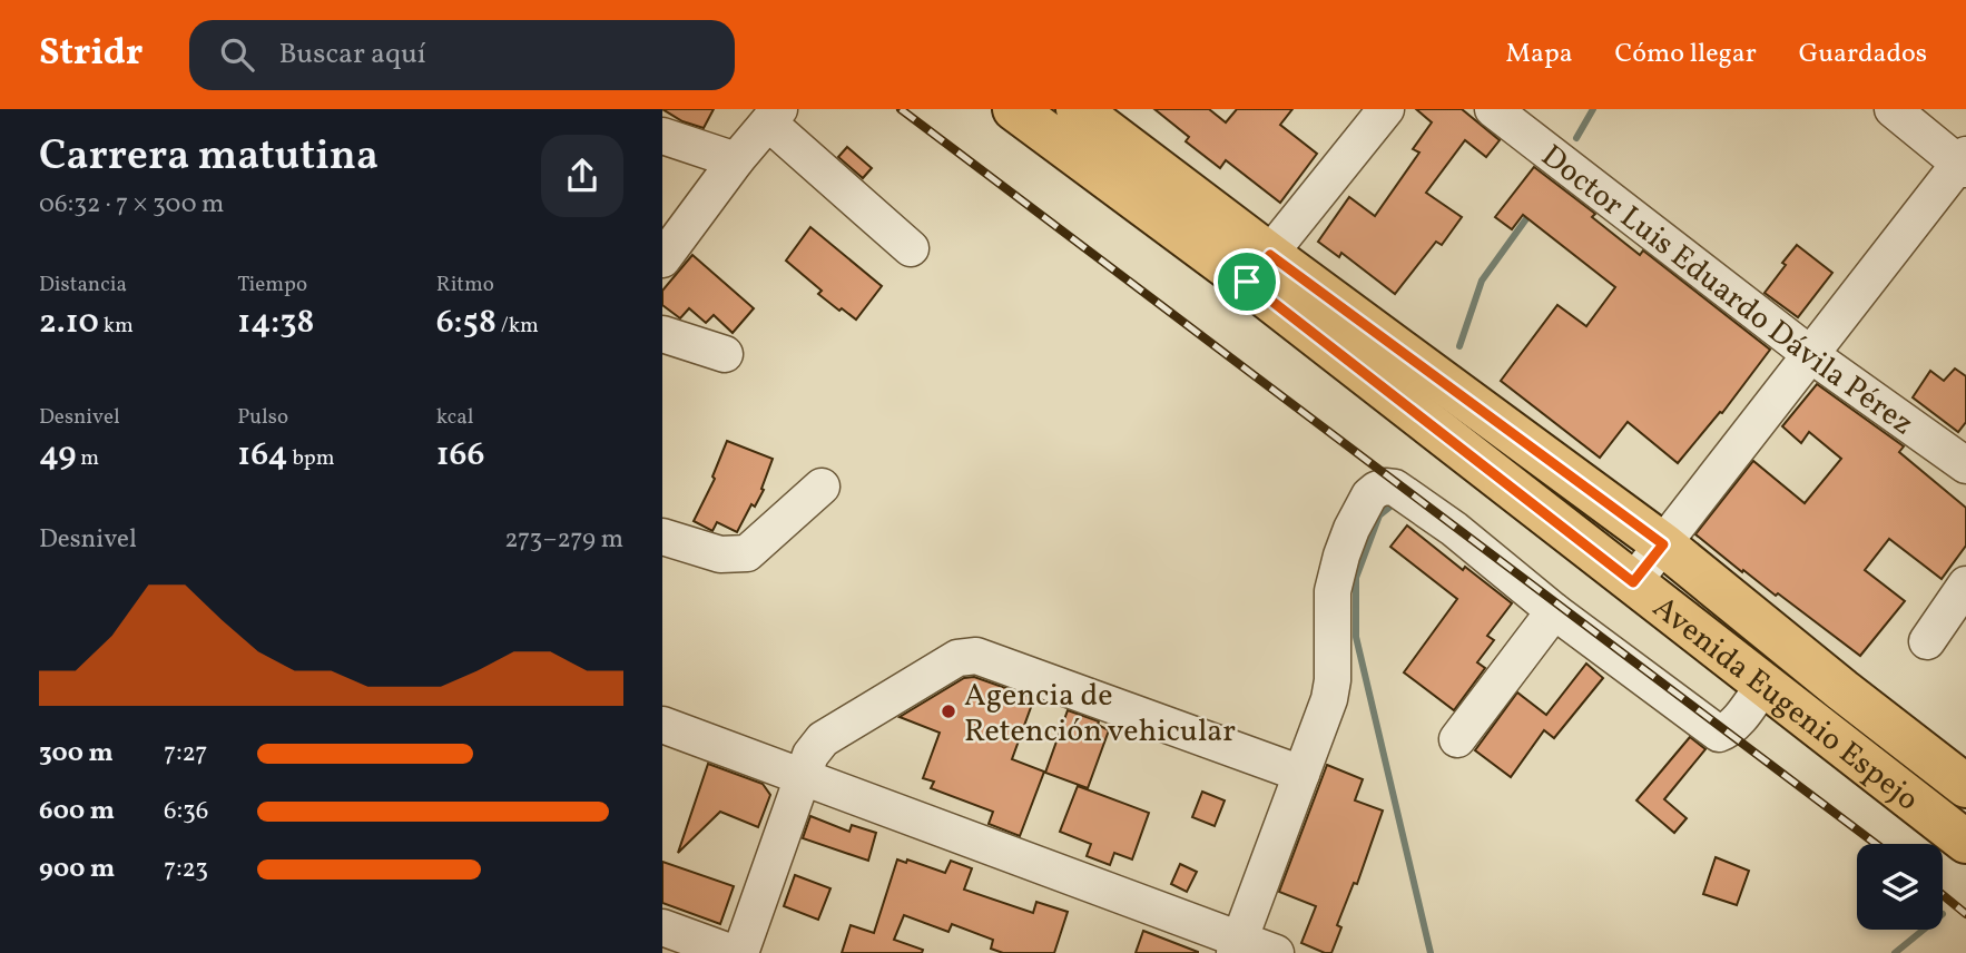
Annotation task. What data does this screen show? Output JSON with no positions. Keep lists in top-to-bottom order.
{
  "streets": {
    "main road": ["Avenida Eugenio Espejo"],
    "street": ["Doctor Luis Eduardo Dávila Pérez"]
  },
  "places": ["Agencia de Retención vehicular"],
  "page": {
    "header": "Stridr",
    "search": "Buscar aquí",
    "nav": ["Mapa", "Cómo llegar", "Guardados"],
    "heading": ["Carrera matutina", "06:32 · 7 × 300 m"],
    "stats": [
      ["Distancia", "2.10 km"],
      ["Tiempo", "14:38"],
      ["Ritmo", "6:58 /km"],
      ["Desnivel", "49 m"],
      ["Pulso", "164 bpm"],
      ["kcal", "166"]
    ],
    "chart": ["Desnivel", "273–279 m"],
    "list": [
      {
        "name": "300 m",
        "note": "7:27"
      },
      {
        "name": "600 m",
        "note": "6:36"
      },
      {
        "name": "900 m",
        "note": "7:23"
      }
    ]
  }
}
